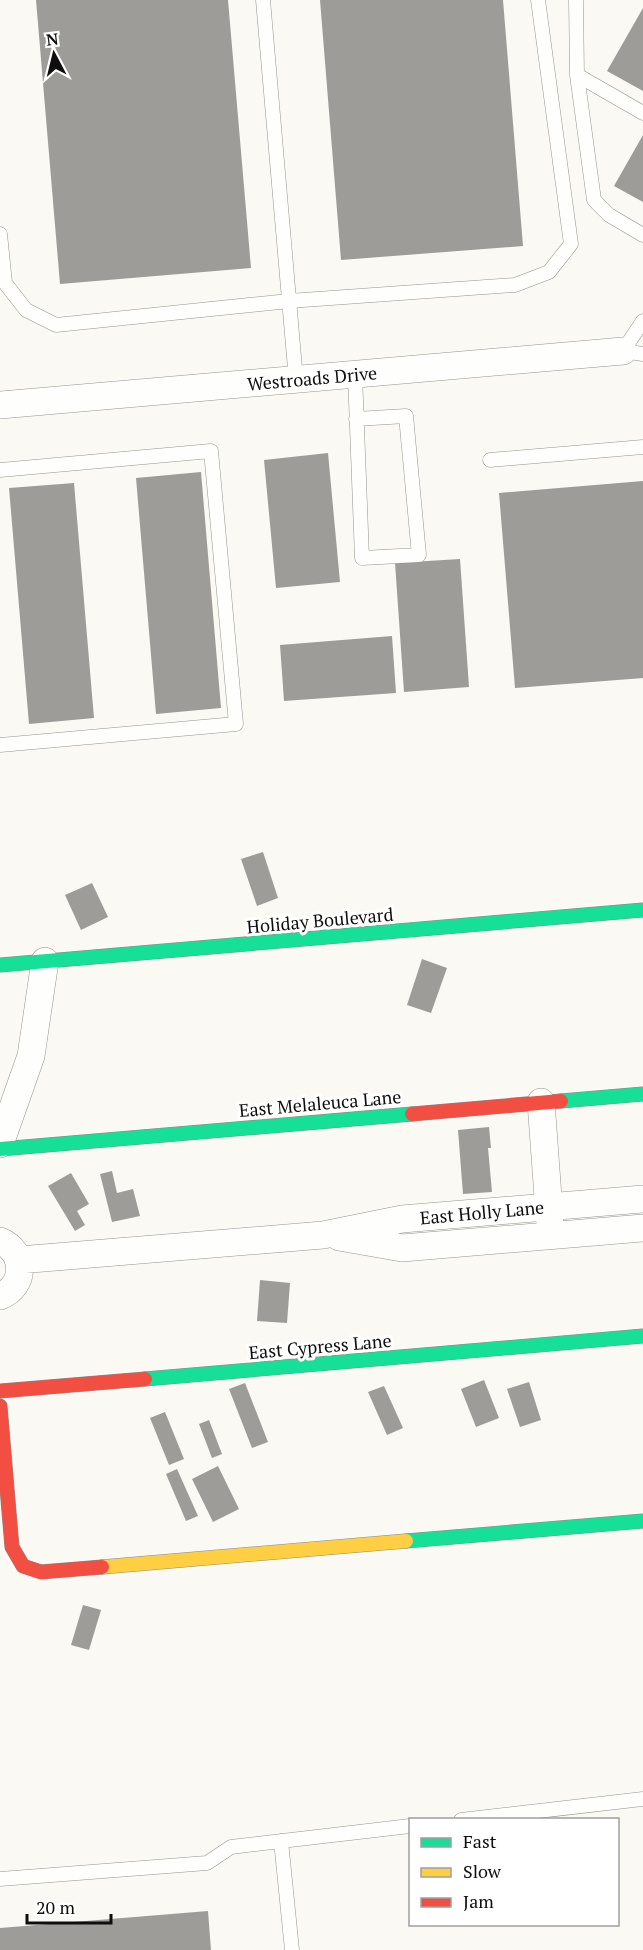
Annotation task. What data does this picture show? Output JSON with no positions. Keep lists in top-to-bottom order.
{
  "streets": {
    "street": [
      "Westroads Drive",
      "Holiday Boulevard",
      "East Melaleuca Lane",
      "East Holly Lane",
      "East Cypress Lane"
    ]
  },
  "legend": ["Fast", "Slow", "Jam"],
  "scale_bar": "20 m",
  "north": "top"
}
